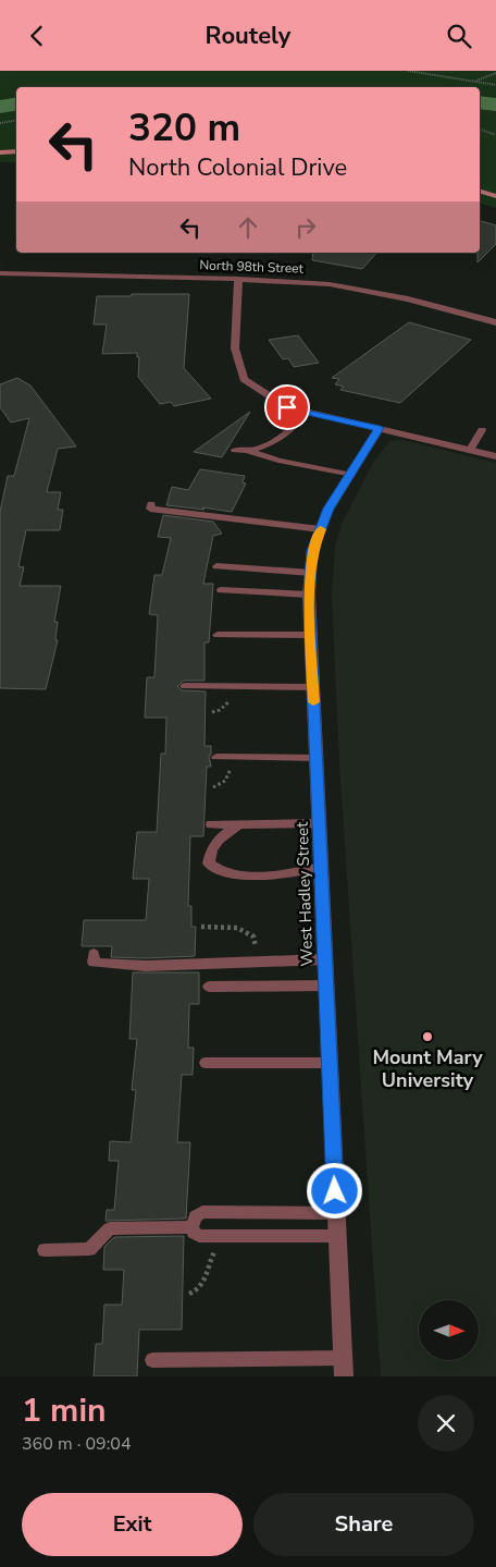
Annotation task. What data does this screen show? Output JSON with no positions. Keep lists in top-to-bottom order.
{
  "streets": {
    "street": ["North 98th Street", "West Hadley Street"]
  },
  "places": ["Mount Mary University"],
  "north": "right",
  "page": {
    "header": "Routely",
    "turn": ["320 m", "North Colonial Drive"],
    "heading": ["1 min", "360 m · 09:04"],
    "buttons": ["Exit", "Share"]
  }
}
